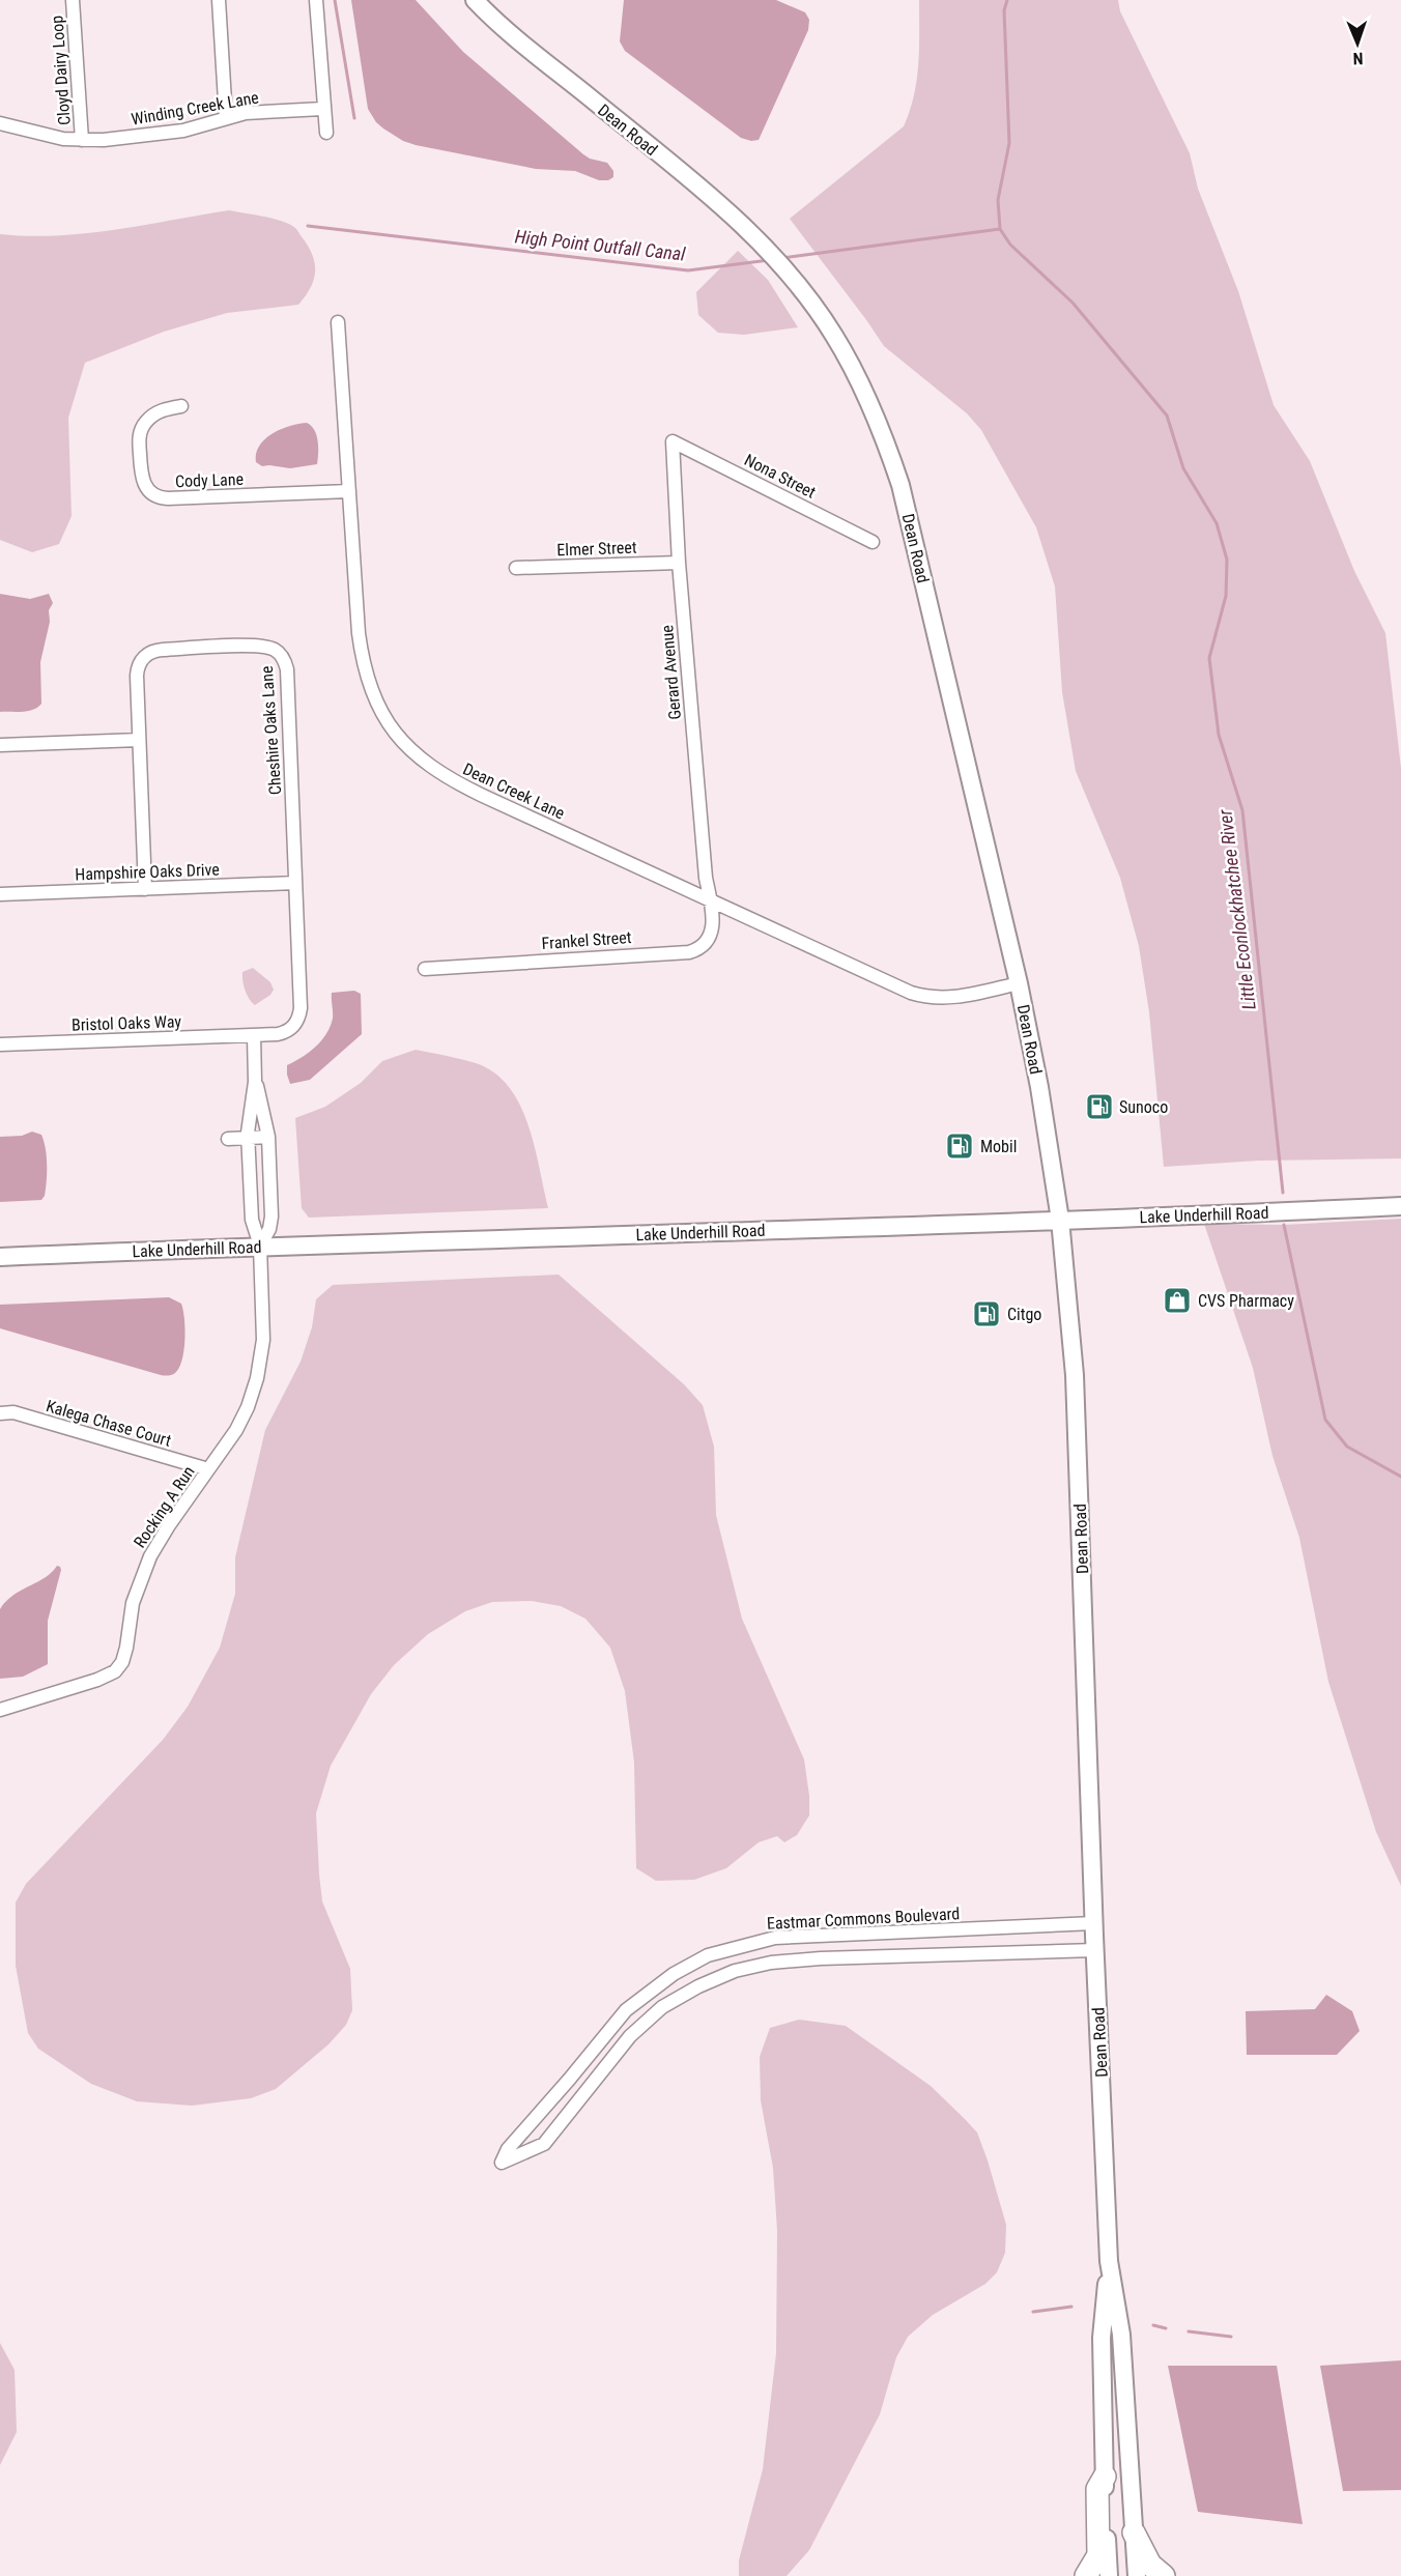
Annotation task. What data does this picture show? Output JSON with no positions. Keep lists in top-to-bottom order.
{
  "streets": {
    "street": [
      "Cloyd Dairy Loop",
      "Winding Creek Lane",
      "Dean Road",
      "Nona Street",
      "Cody Lane",
      "Elmer Street",
      "Gerard Avenue",
      "Cheshire Oaks Lane",
      "Dean Creek Lane",
      "Hampshire Oaks Drive",
      "Frankel Street",
      "Bristol Oaks Way",
      "Lake Underhill Road",
      "Kalega Chase Court",
      "Rocking A Run",
      "Eastmar Commons Boulevard"
    ]
  },
  "crossings": [
    ["Cloyd Dairy Loop", "Winding Creek Lane"],
    ["Dean Road", "Dean Creek Lane"],
    ["Dean Road", "Lake Underhill Road"],
    ["Dean Road", "Eastmar Commons Boulevard"],
    ["Nona Street", "Gerard Avenue"],
    ["Cody Lane", "Dean Creek Lane"],
    ["Elmer Street", "Gerard Avenue"],
    ["Gerard Avenue", "Dean Creek Lane"],
    ["Gerard Avenue", "Frankel Street"],
    ["Cheshire Oaks Lane", "Hampshire Oaks Drive"],
    ["Cheshire Oaks Lane", "Bristol Oaks Way"],
    ["Cheshire Oaks Lane", "Rocking A Run"],
    ["Dean Creek Lane", "Frankel Street"],
    ["Bristol Oaks Way", "Rocking A Run"],
    ["Lake Underhill Road", "Rocking A Run"],
    ["Kalega Chase Court", "Rocking A Run"]
  ],
  "water": ["High Point Outfall Canal", "Little Econlockhatchee River"],
  "places": {
    "fuel station": ["Sunoco", "Mobil", "Citgo"],
    "shop": ["CVS Pharmacy"]
  },
  "north": "bottom"
}
